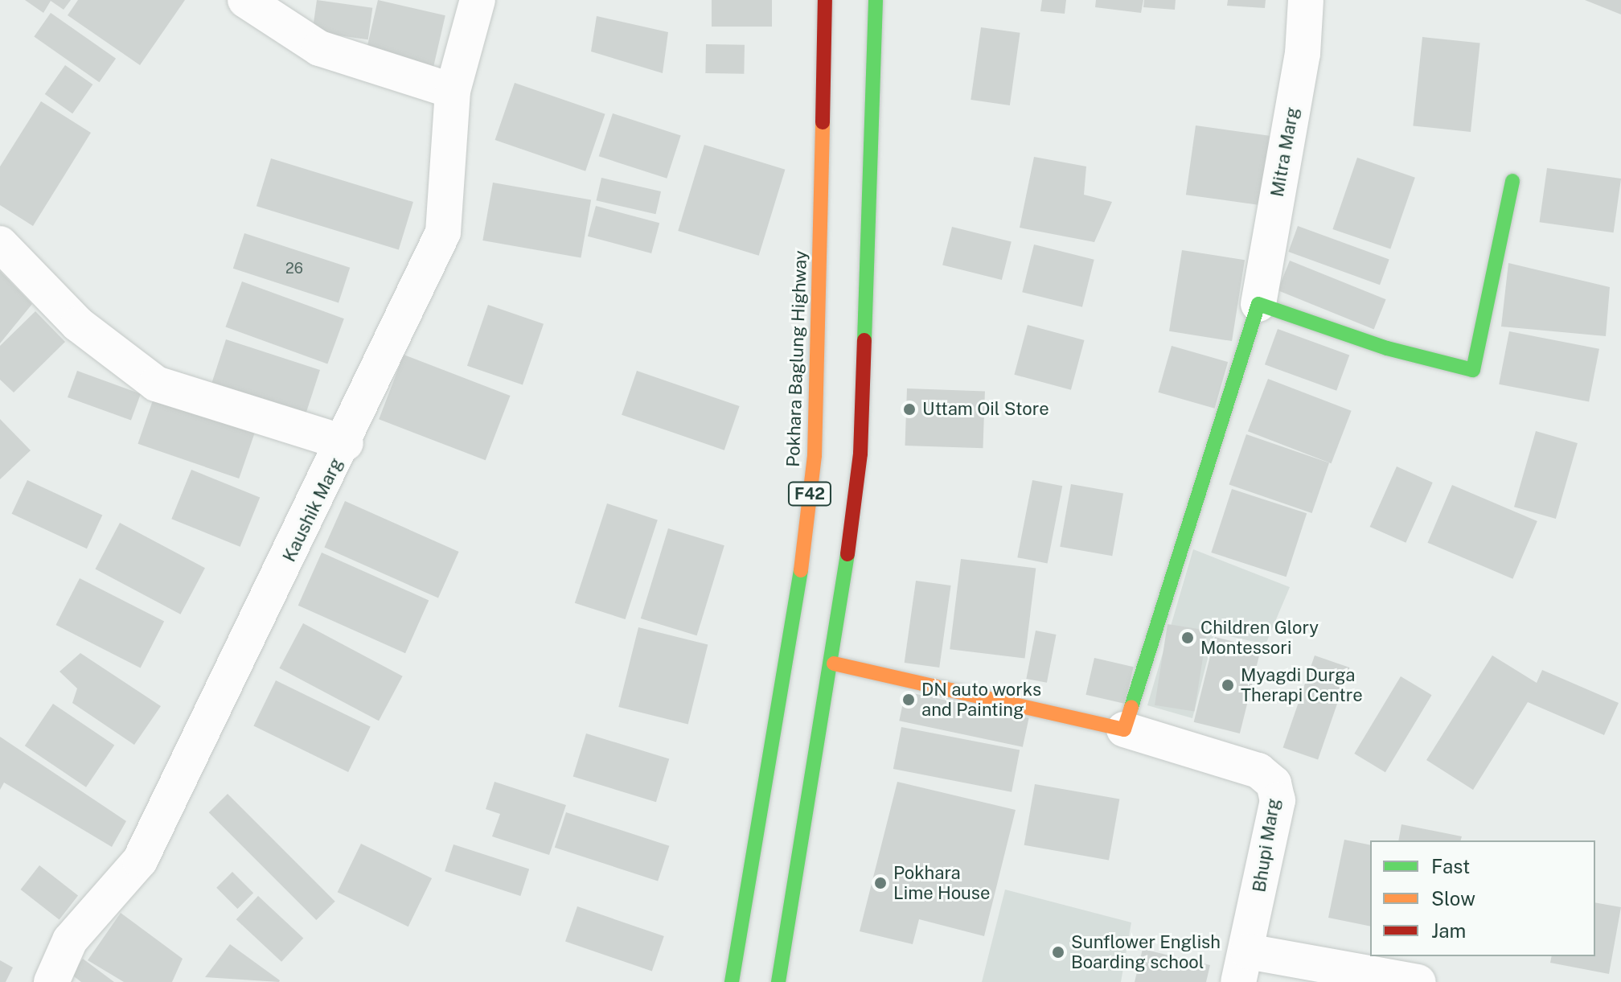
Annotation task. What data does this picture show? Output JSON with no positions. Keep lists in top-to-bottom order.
{
  "streets": {
    "main road": ["Pokhara Baglung Highway", "F42"],
    "street": ["Mitra Marg", "Kaushik Marg", "Bhupi Marg"]
  },
  "places": [
    "Uttam Oil Store",
    "Children Glory Montessori",
    "Myagdi Durga Therapi Centre",
    "DN auto works and Painting",
    "Pokhara Lime House",
    "Sunflower English Boarding school"
  ],
  "house_numbers": ["26"],
  "legend": ["Fast", "Slow", "Jam"]
}
